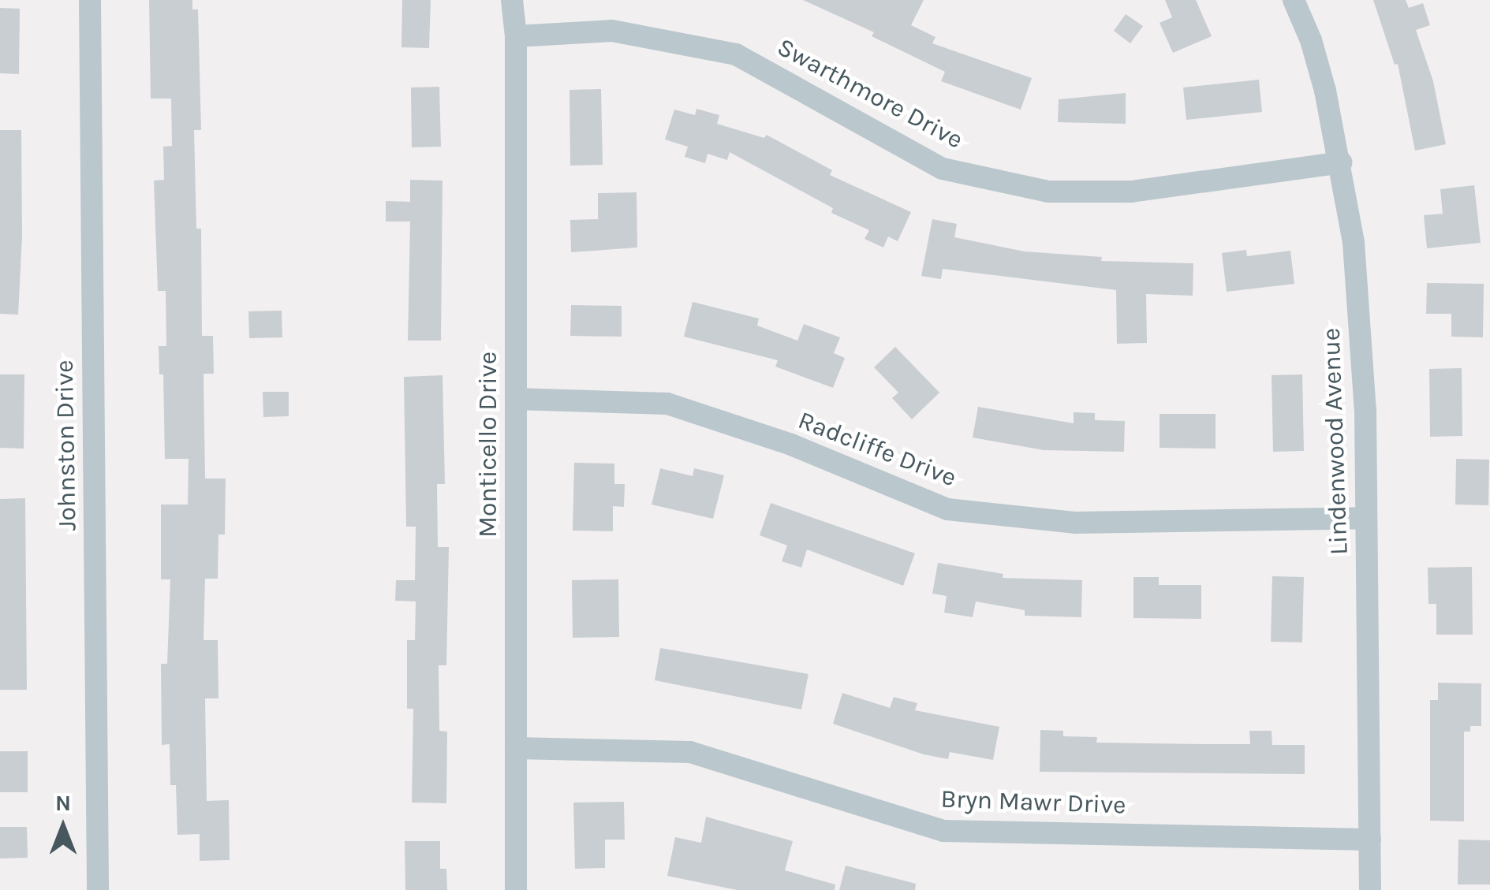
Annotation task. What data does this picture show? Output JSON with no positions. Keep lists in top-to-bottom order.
{
  "streets": {
    "street": [
      "Swarthmore Drive",
      "Lindenwood Avenue",
      "Monticello Drive",
      "Johnston Drive",
      "Radcliffe Drive",
      "Bryn Mawr Drive"
    ]
  },
  "crossings": [
    ["Swarthmore Drive", "Lindenwood Avenue"],
    ["Swarthmore Drive", "Monticello Drive"],
    ["Lindenwood Avenue", "Radcliffe Drive"],
    ["Lindenwood Avenue", "Bryn Mawr Drive"],
    ["Monticello Drive", "Radcliffe Drive"],
    ["Monticello Drive", "Bryn Mawr Drive"]
  ],
  "north": "top"
}
